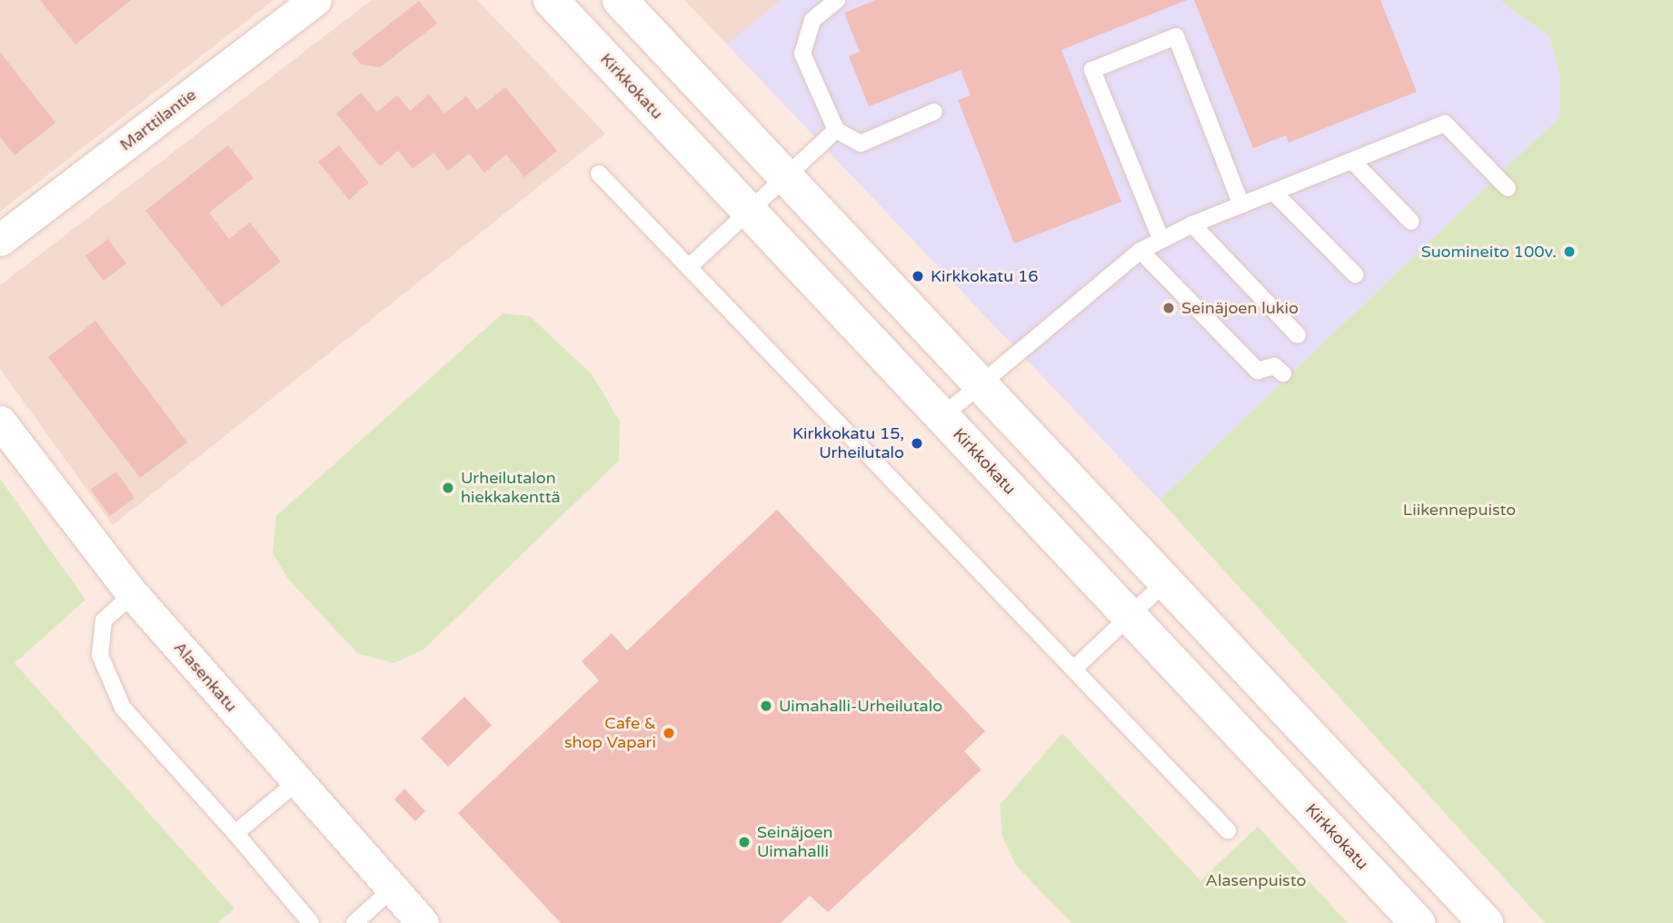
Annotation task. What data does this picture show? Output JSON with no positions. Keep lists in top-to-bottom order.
{
  "streets": {
    "main road": ["Kirkkokatu"],
    "street": ["Marttilantie", "Alasenkatu"]
  },
  "parks": ["Liikennepuisto", "Alasenpuisto"],
  "places": [
    "Suomineito 100v.",
    "Kirkkokatu 16",
    "Seinäjoen lukio",
    "Kirkkokatu 15, Urheilutalo",
    "Urheilutalon hiekkakenttä",
    "Uimahalli-Urheilutalo",
    "Cafe & shop Vapari",
    "Seinäjoen Uimahalli"
  ]
}
